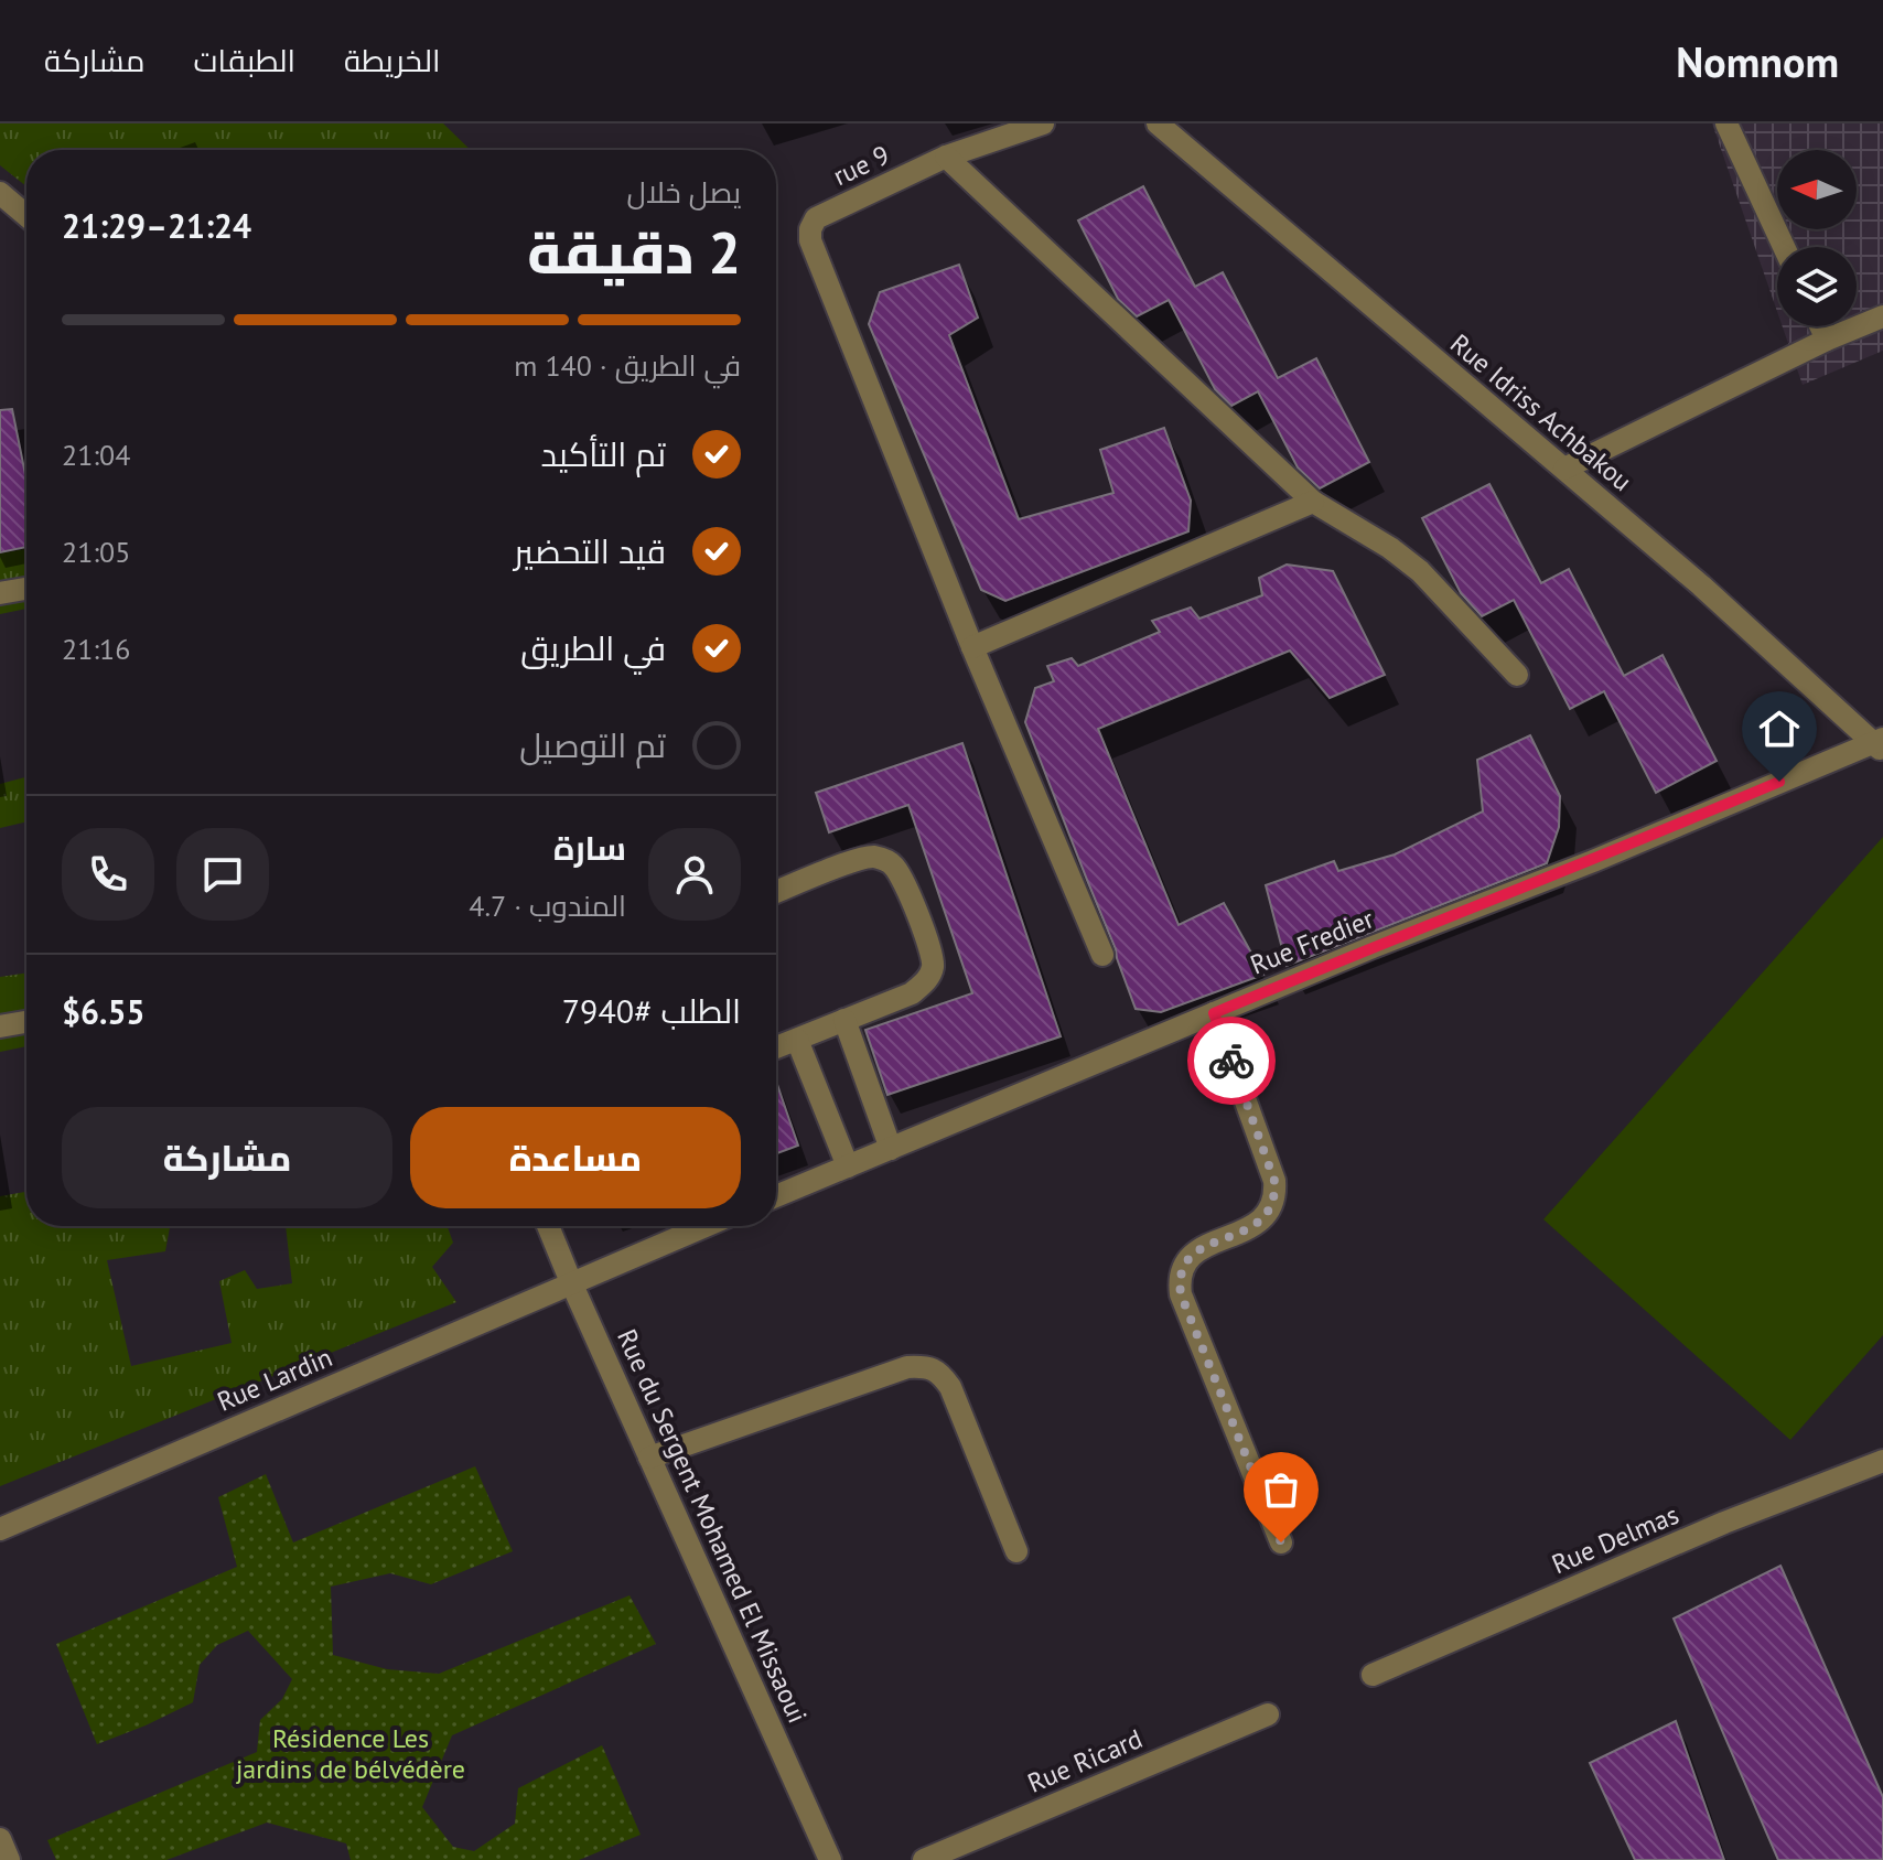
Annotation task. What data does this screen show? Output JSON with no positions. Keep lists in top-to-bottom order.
{
  "streets": {
    "street": [
      "rue 9",
      "Rue Idriss Achbakou",
      "Rue Fredier",
      "Rue Lardin",
      "Rue du Sergent Mohamed El Missaoui",
      "Rue Delmas",
      "Rue Ricard"
    ]
  },
  "crossings": [
    ["Rue Idriss Achbakou", "Rue Fredier"],
    ["Rue Lardin", "Rue du Sergent Mohamed El Missaoui"]
  ],
  "parks": ["Résidence Les jardins de bélvédère"],
  "north": "left",
  "page": {
    "header": "Nomnom",
    "nav": ["الخريطة", "الطبقات", "مشاركة"],
    "heading": ["2 دقيقة", "يصل خلال", "21:24–21:29"],
    "panel": [
      "سارة",
      "المندوب · 4.7",
      "الطلب #7940",
      "$6.55"
    ],
    "bar": "في الطريق · 140 m",
    "list": [
      ["تم التأكيد", "21:04"],
      ["قيد التحضير", "21:05"],
      ["في الطريق", "21:16"],
      "تم التوصيل"
    ],
    "buttons": ["مساعدة", "مشاركة"]
  }
}
